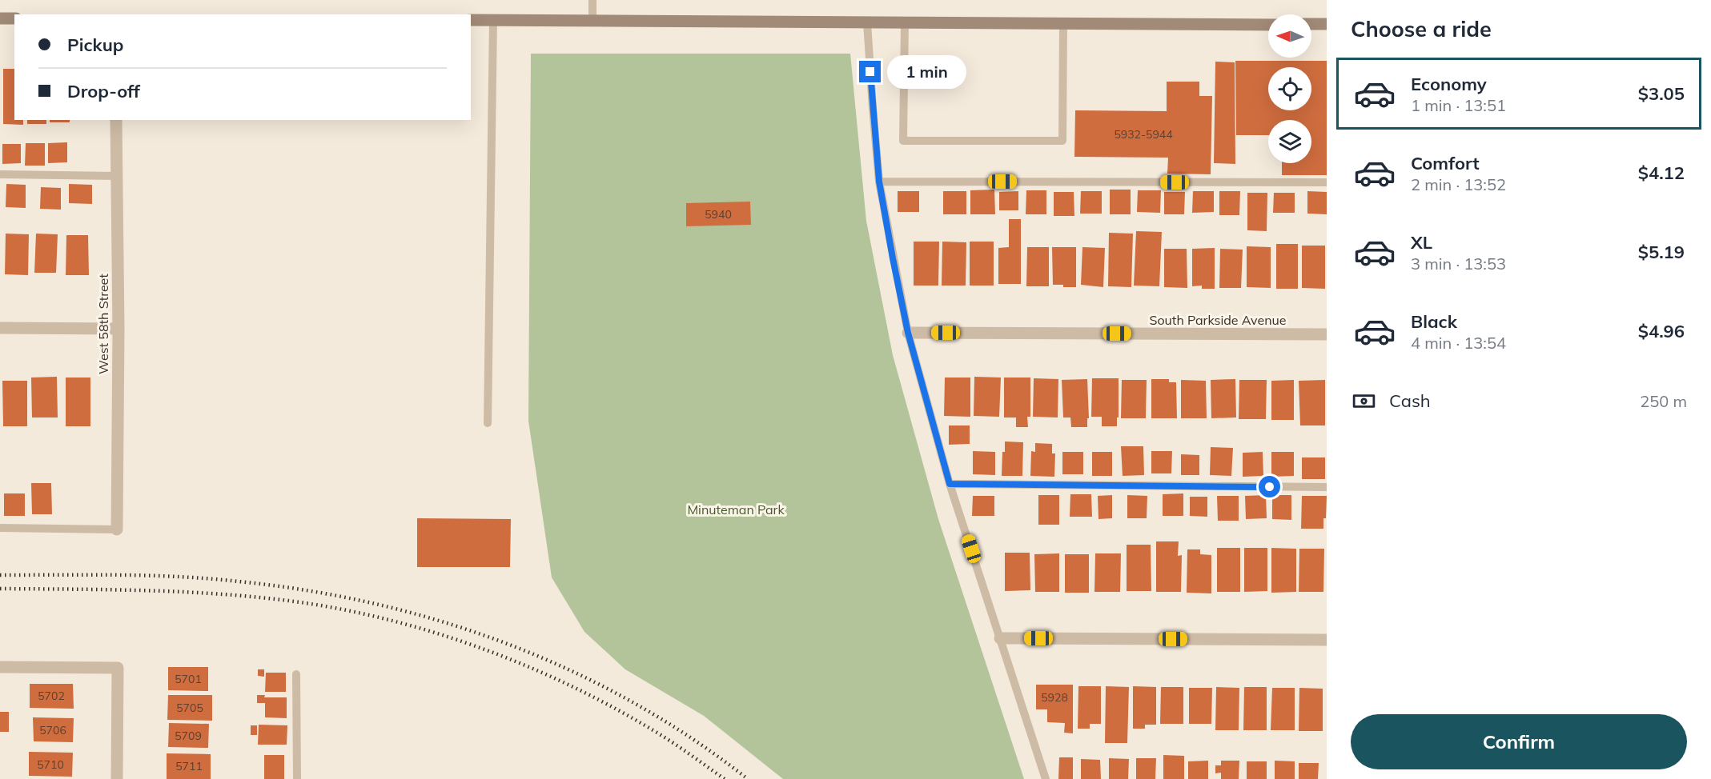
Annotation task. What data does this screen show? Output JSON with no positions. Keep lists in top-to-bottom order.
{
  "streets": {
    "street": ["South Parkside Avenue", "West 58th Street"]
  },
  "parks": ["Minuteman Park"],
  "house_numbers": [
    "5932-5944",
    "5940",
    "5701",
    "5702",
    "5928",
    "5705",
    "5706",
    "5709",
    "5710",
    "5711"
  ],
  "north": "left",
  "page": {
    "heading": "Choose a ride",
    "banner": ["Pickup", "Drop-off"],
    "bubble": "1 min",
    "list": [
      {
        "name": "Economy",
        "note": "1 min · 13:51",
        "value": "$3.05"
      },
      {
        "name": "Comfort",
        "note": "2 min · 13:52",
        "value": "$4.12"
      },
      {
        "name": "XL",
        "note": "3 min · 13:53",
        "value": "$5.19"
      },
      {
        "name": "Black",
        "note": "4 min · 13:54",
        "value": "$4.96"
      }
    ],
    "pay": ["Cash", "250 m"],
    "buttons": "Confirm"
  }
}
